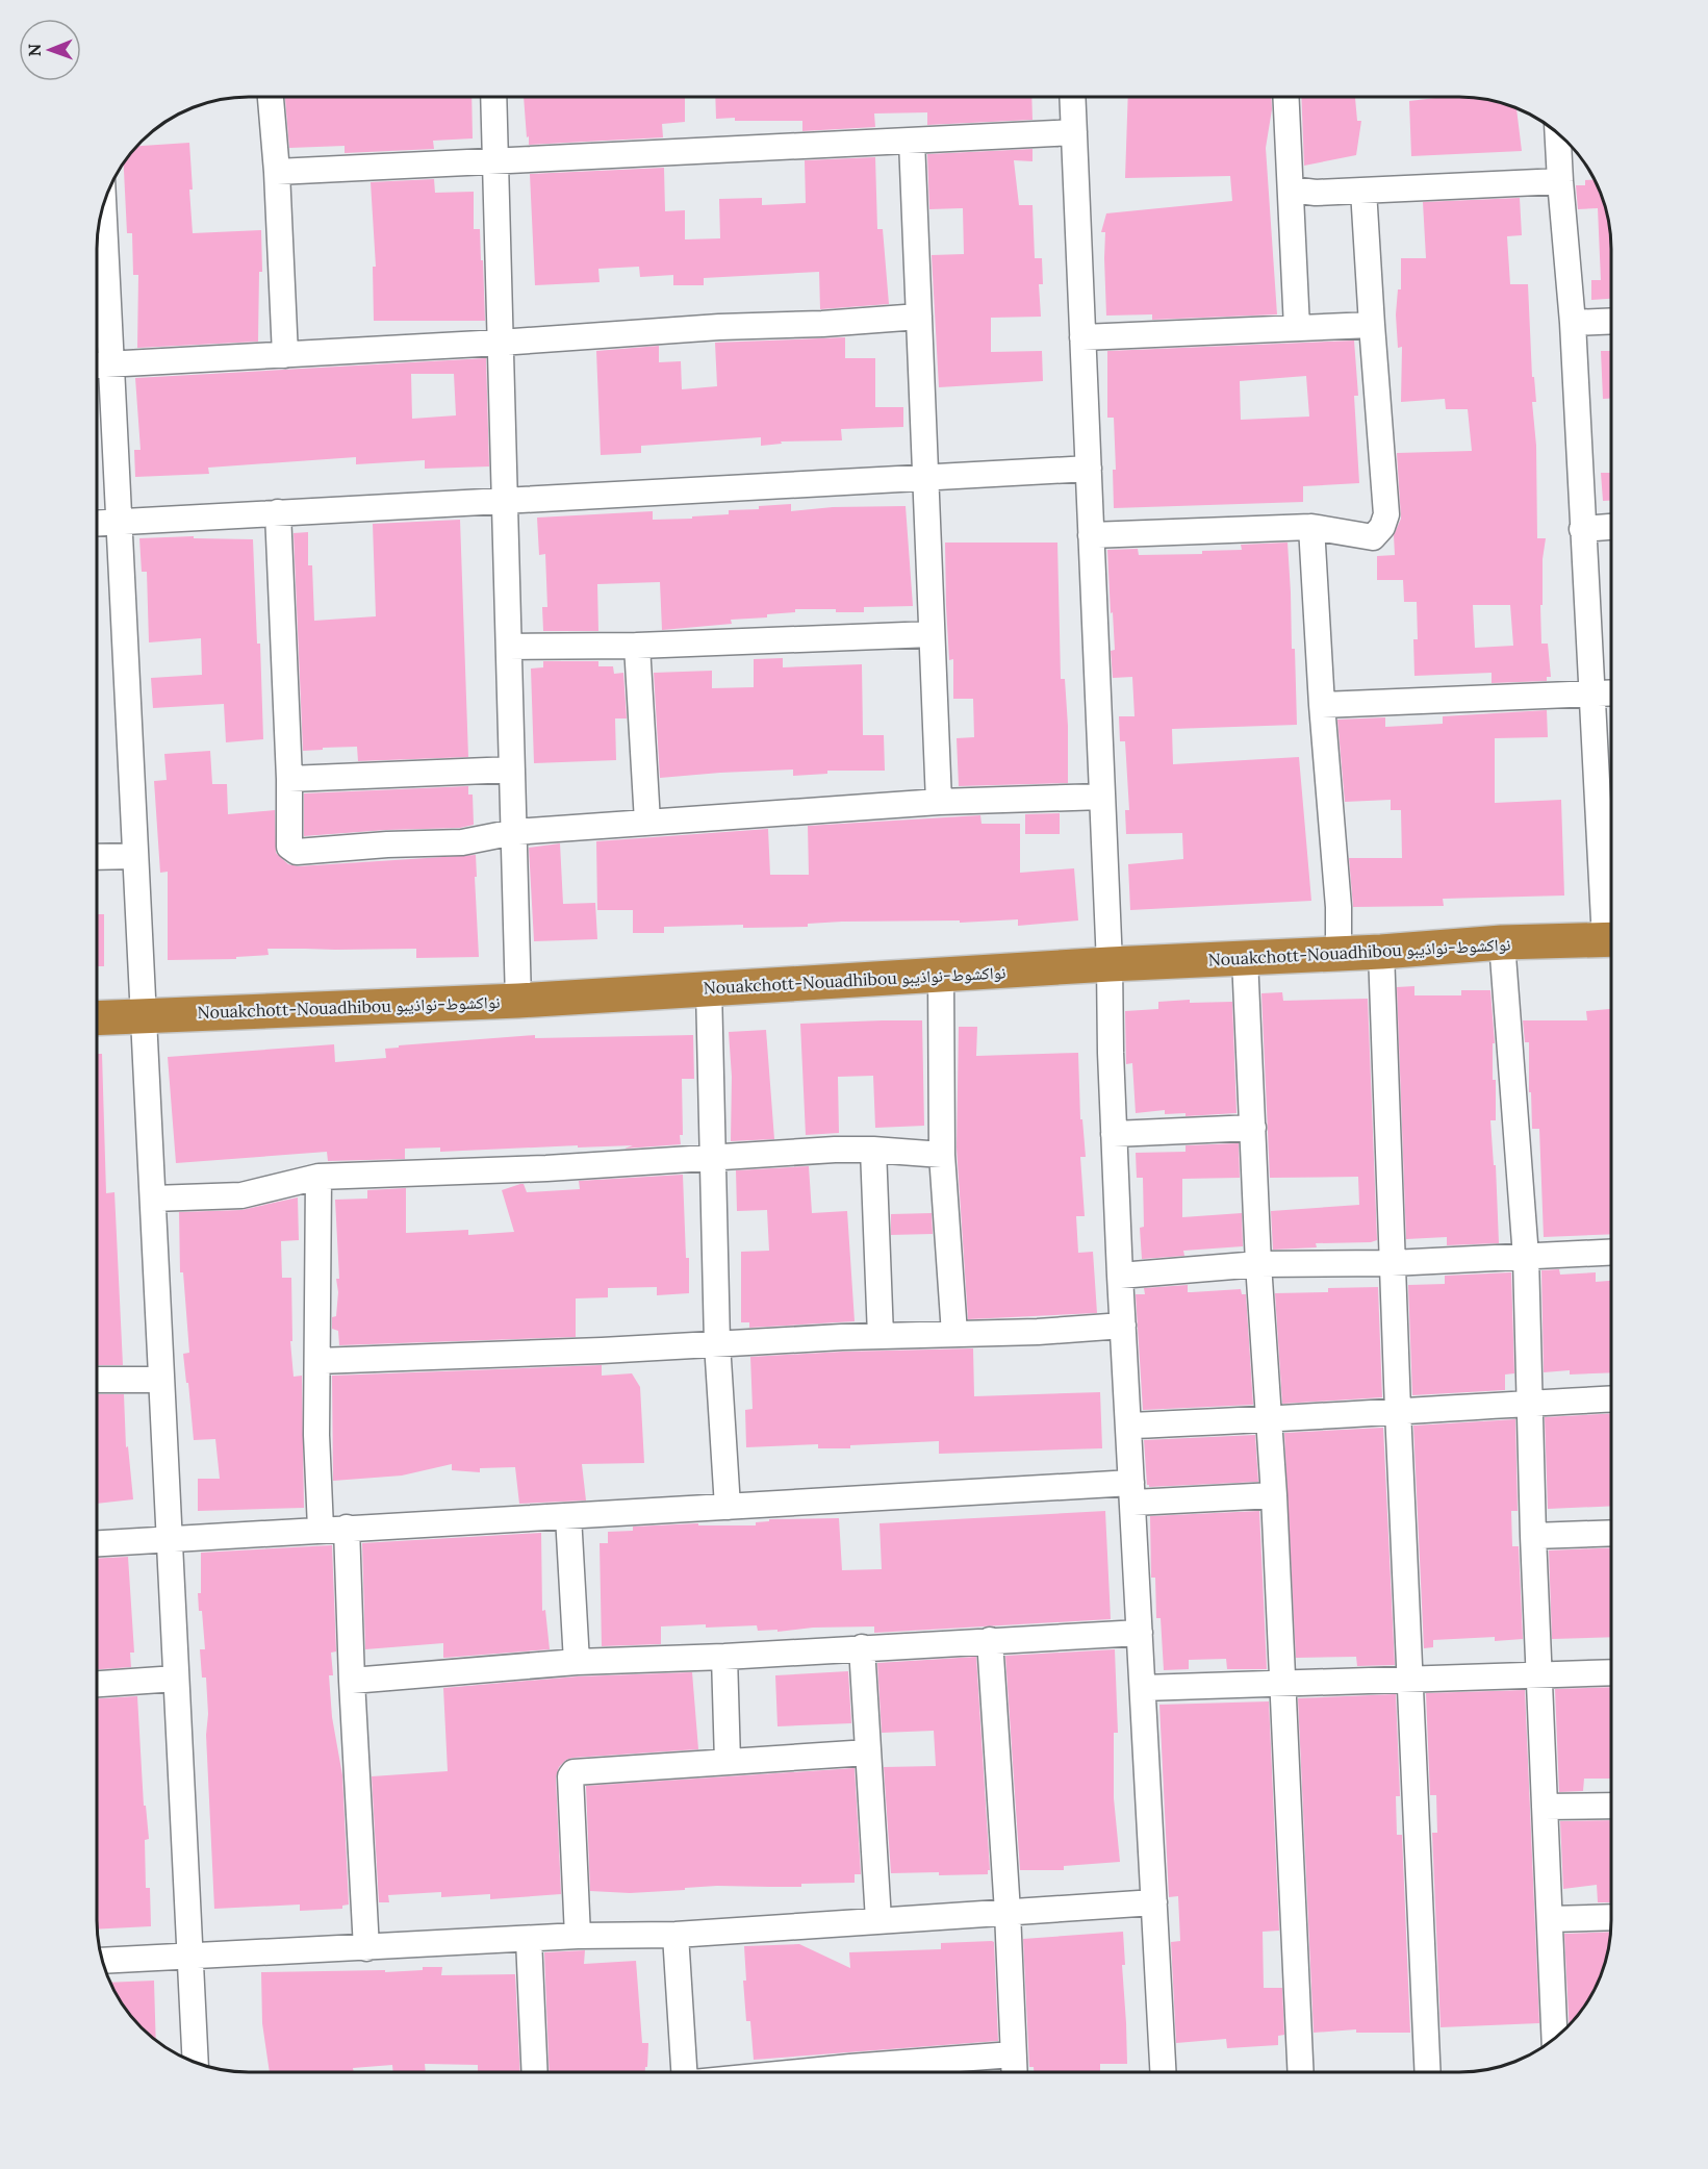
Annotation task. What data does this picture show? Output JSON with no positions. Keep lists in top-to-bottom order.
{
  "streets": {
    "highway": ["Nouakchott-Nouadhibou نواكشوط-نواذيبو"]
  },
  "north": "left"
}
